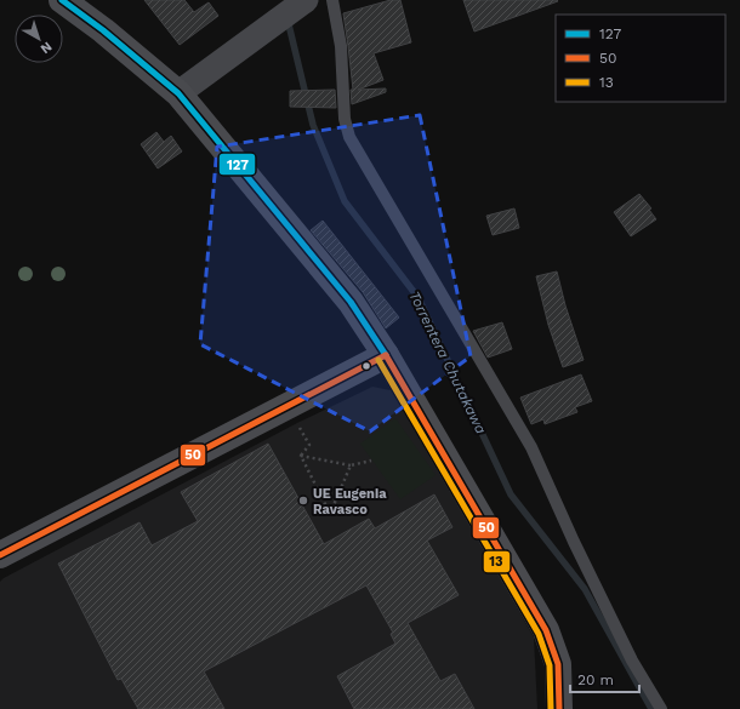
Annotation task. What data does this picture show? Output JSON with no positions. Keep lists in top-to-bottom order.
{
  "water": ["Torrentera Chutakawa"],
  "places": ["UE Eugenia Ravasco"],
  "lines": ["transit line 127", "transit line 50", "transit line 13"],
  "legend": ["127", "50", "13"],
  "scale_bar": "20 m",
  "north": "bottom right"
}
